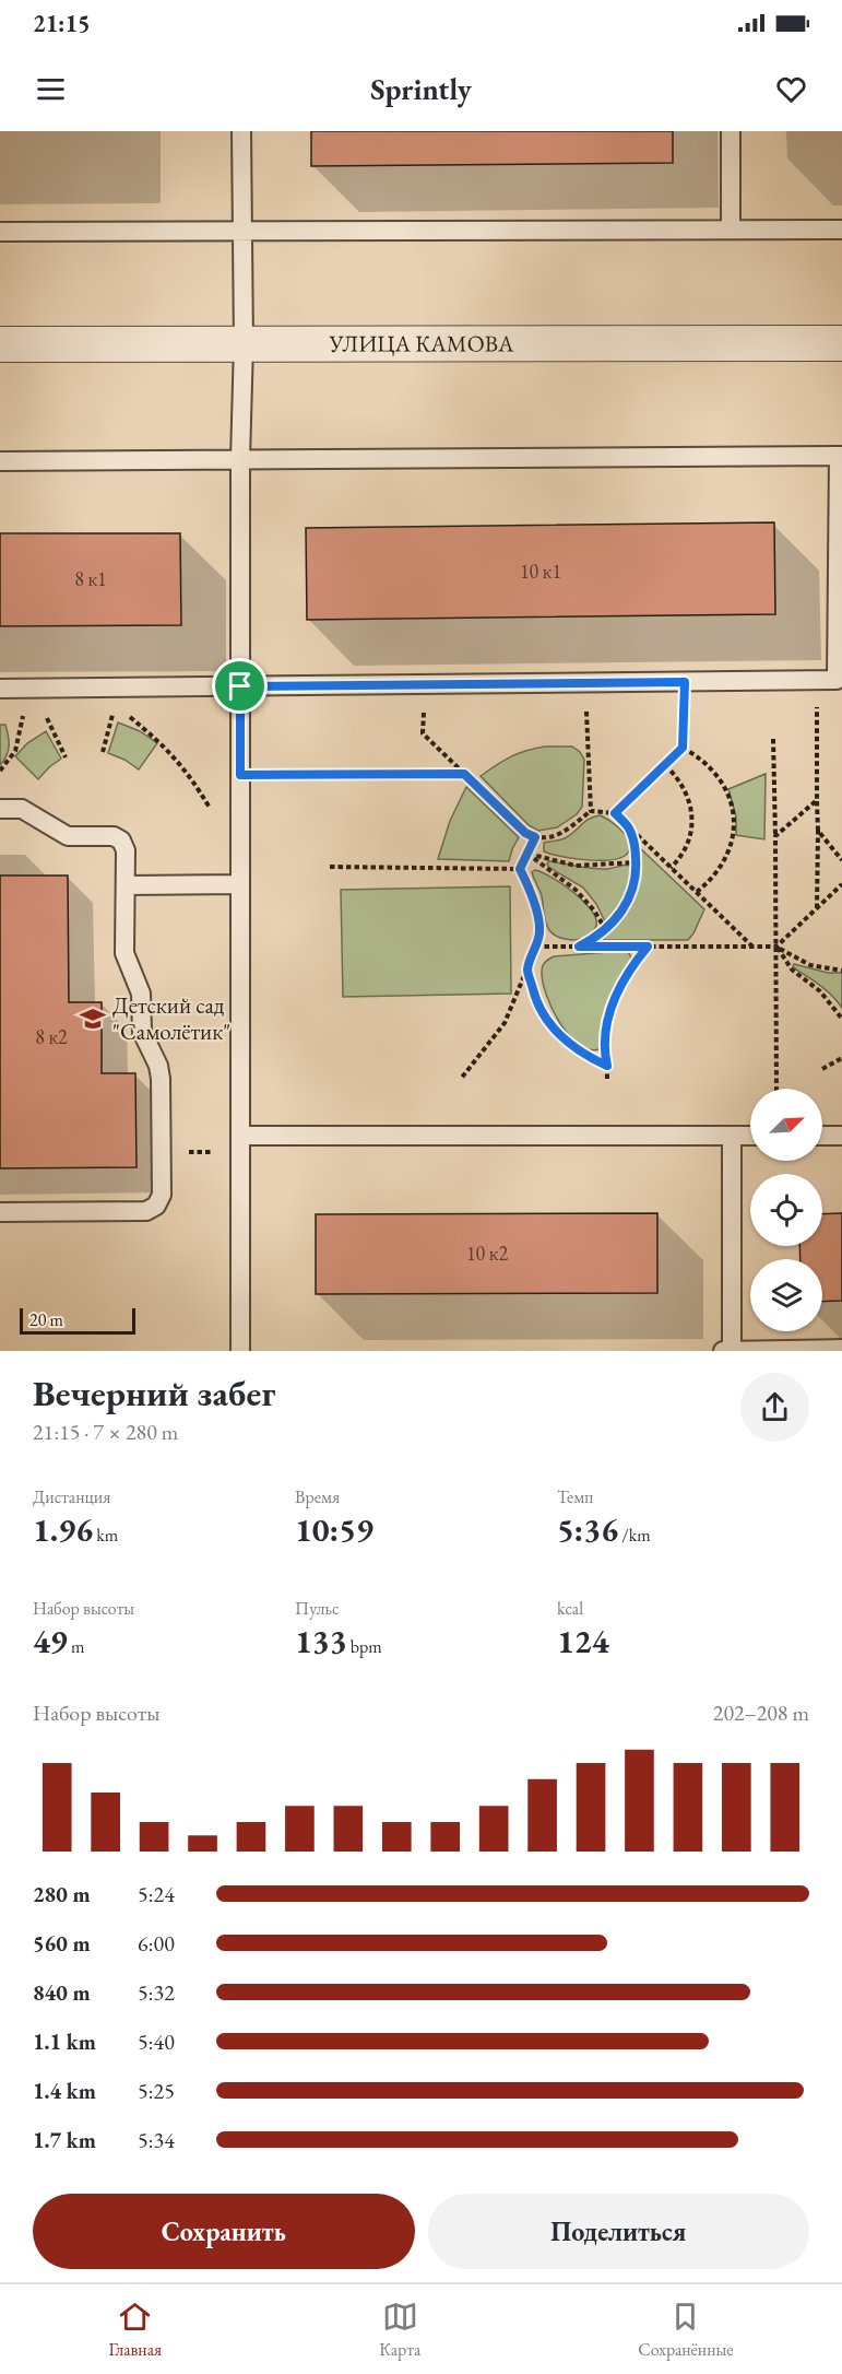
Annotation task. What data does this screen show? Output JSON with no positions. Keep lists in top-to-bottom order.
{
  "streets": {
    "street": ["УЛИЦА КАМОВА"]
  },
  "places": {
    "school or university": ["Детский сад \"Самолётик\""]
  },
  "house_numbers": [
    "10 к1",
    "8 к1",
    "8 к2",
    "10 к2"
  ],
  "scale_bar": "20 m",
  "north": "top right",
  "page": {
    "status": "21:15",
    "header": "Sprintly",
    "scale": "20 m",
    "heading": ["Вечерний забег", "21:15 · 7 × 280 m"],
    "stats": [
      ["Дистанция", "1.96 km"],
      ["Время", "10:59"],
      ["Темп", "5:36 /km"],
      ["Набор высоты", "49 m"],
      ["Пульс", "133 bpm"],
      ["kcal", "124"]
    ],
    "chart": ["Набор высоты", "202–208 m"],
    "list": [
      {
        "name": "280 m",
        "note": "5:24"
      },
      {
        "name": "560 m",
        "note": "6:00"
      },
      {
        "name": "840 m",
        "note": "5:32"
      },
      {
        "name": "1.1 km",
        "note": "5:40"
      },
      {
        "name": "1.4 km",
        "note": "5:25"
      },
      {
        "name": "1.7 km",
        "note": "5:34"
      }
    ],
    "buttons": ["Сохранить", "Поделиться"],
    "tabs": ["Главная", "Карта", "Сохранённые"]
  }
}
